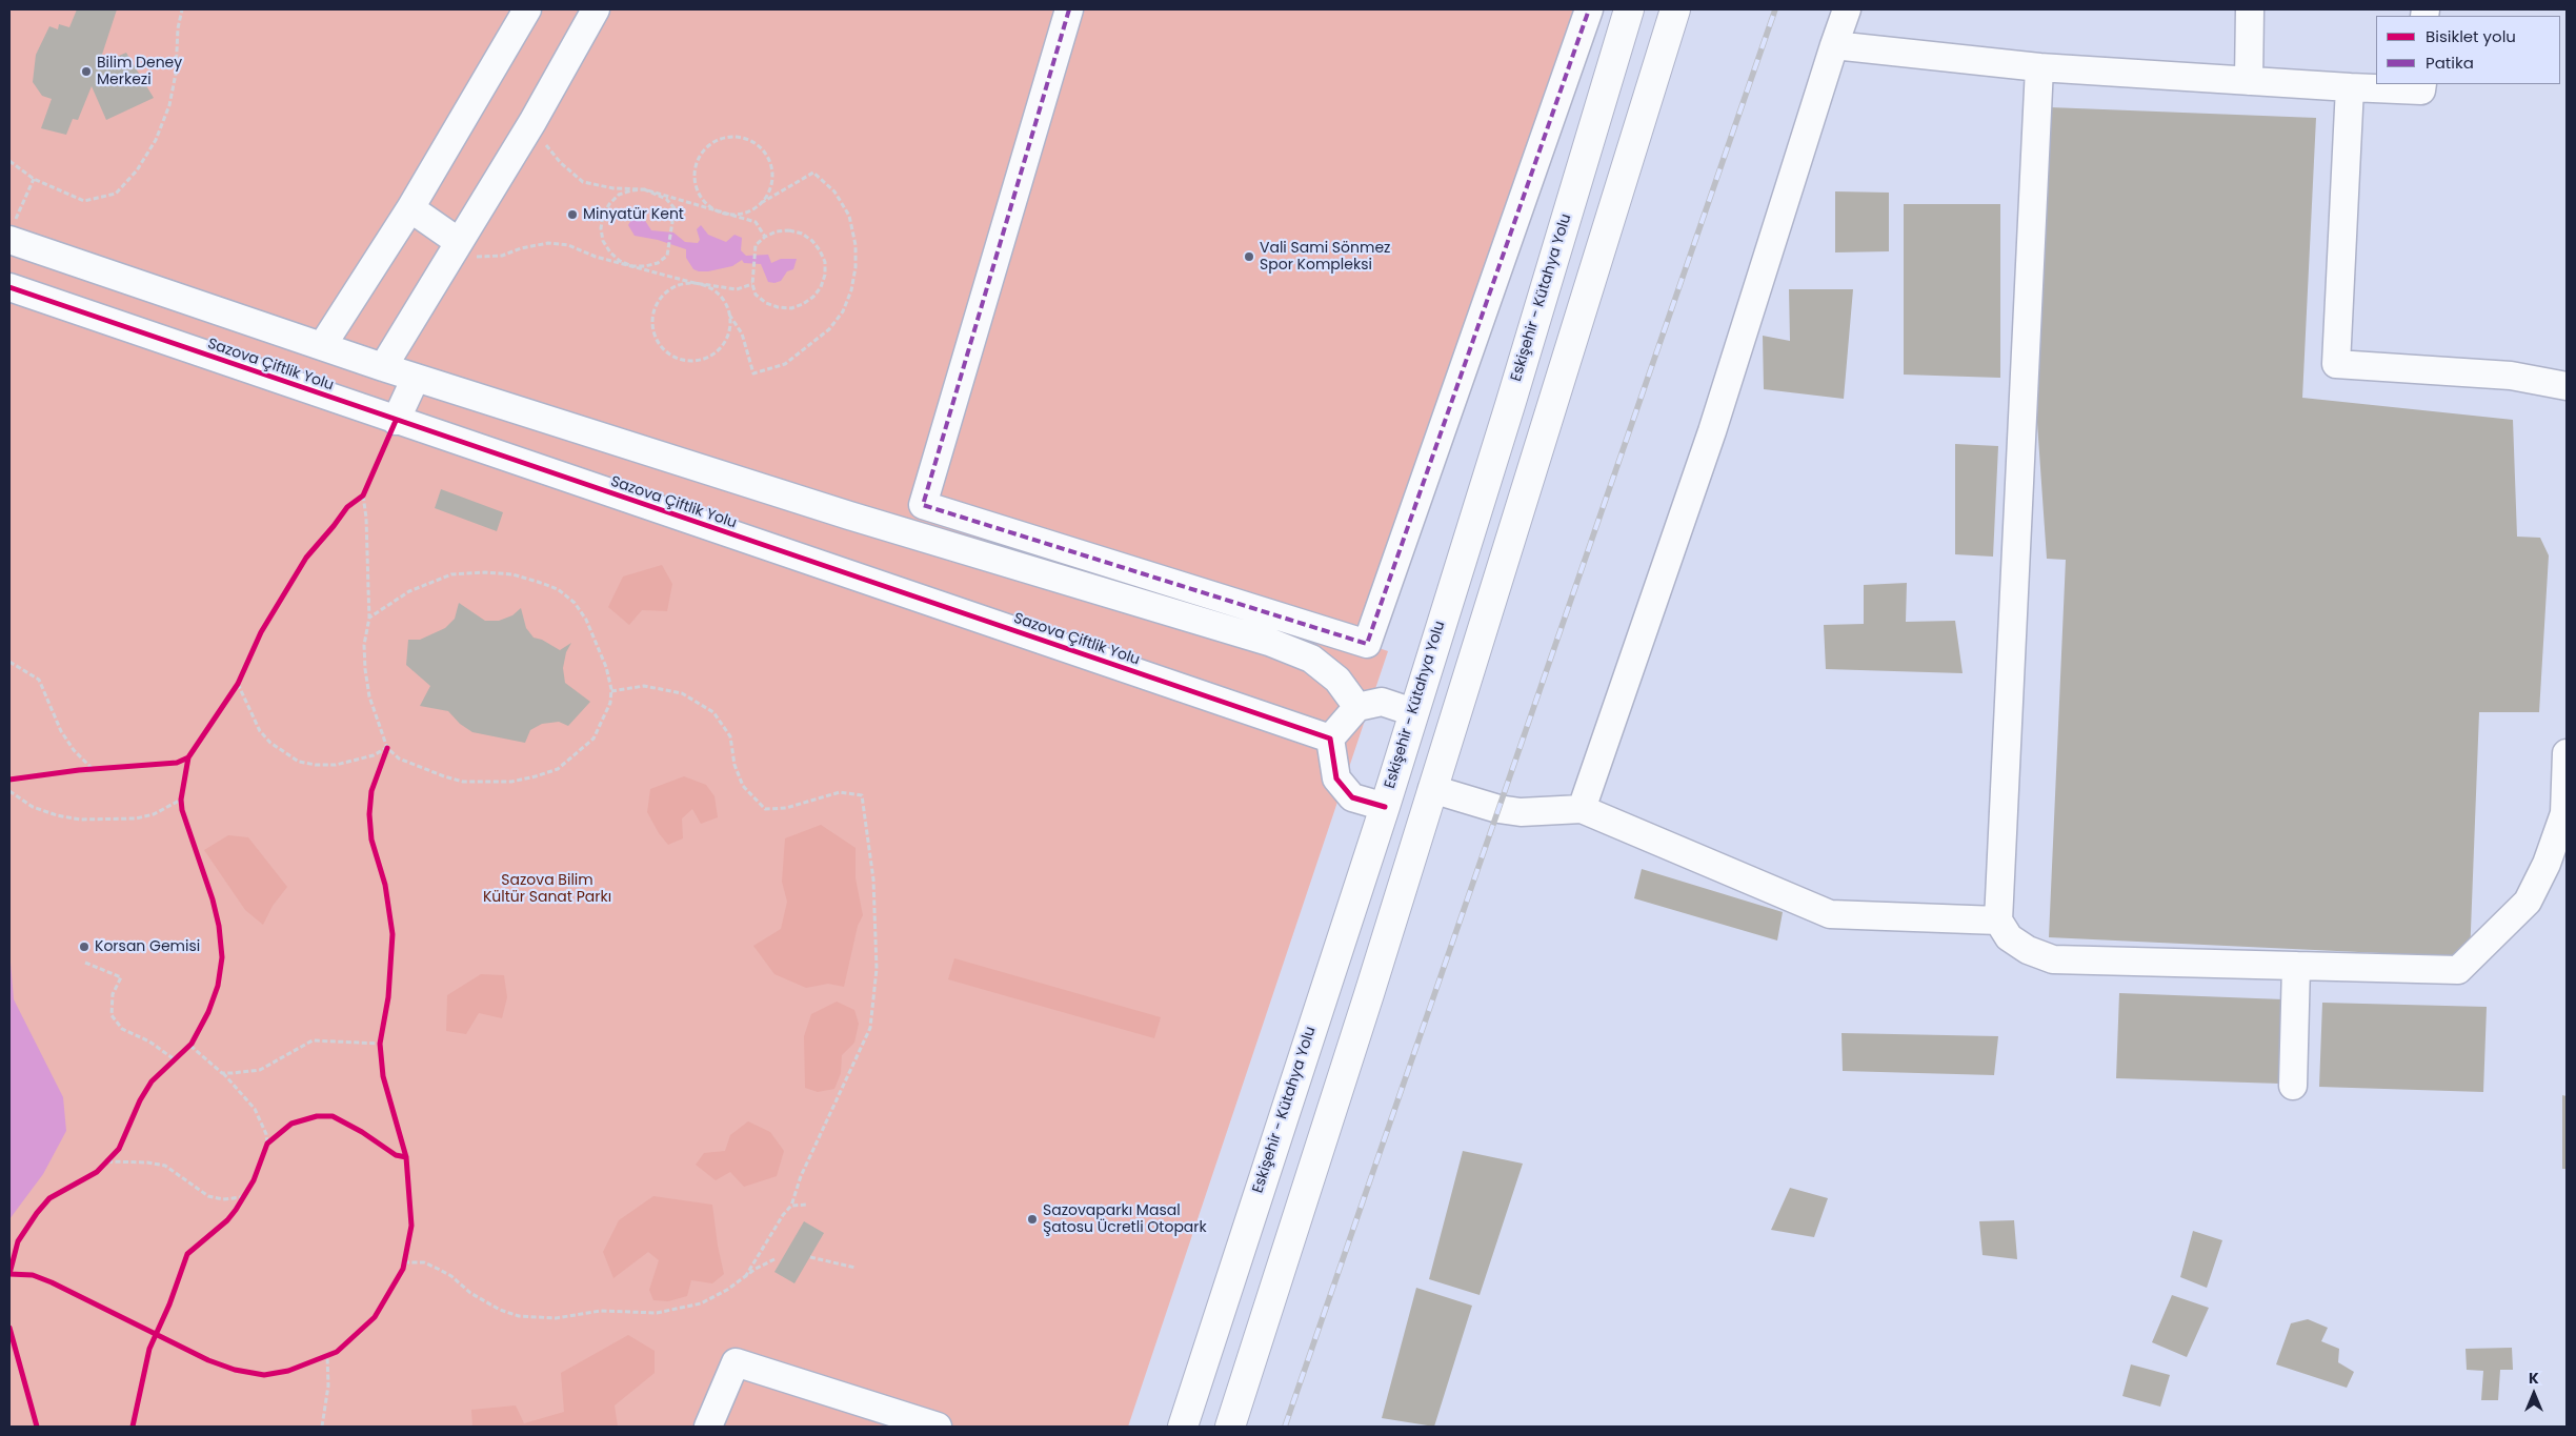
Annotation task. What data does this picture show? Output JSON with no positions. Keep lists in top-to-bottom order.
{
  "streets": {
    "highway": ["Eskişehir - Kütahya Yolu"],
    "street": ["Sazova Çiftlik Yolu"]
  },
  "parks": ["Sazova Bilim Kültür Sanat Parkı"],
  "places": [
    "Bilim Deney Merkezi",
    "Minyatür Kent",
    "Vali Sami Sönmez Spor Kompleksi",
    "Korsan Gemisi",
    "Sazovaparkı Masal Şatosu Ücretli Otopark"
  ],
  "legend": ["Bisiklet yolu", "Patika"],
  "north": "top"
}
